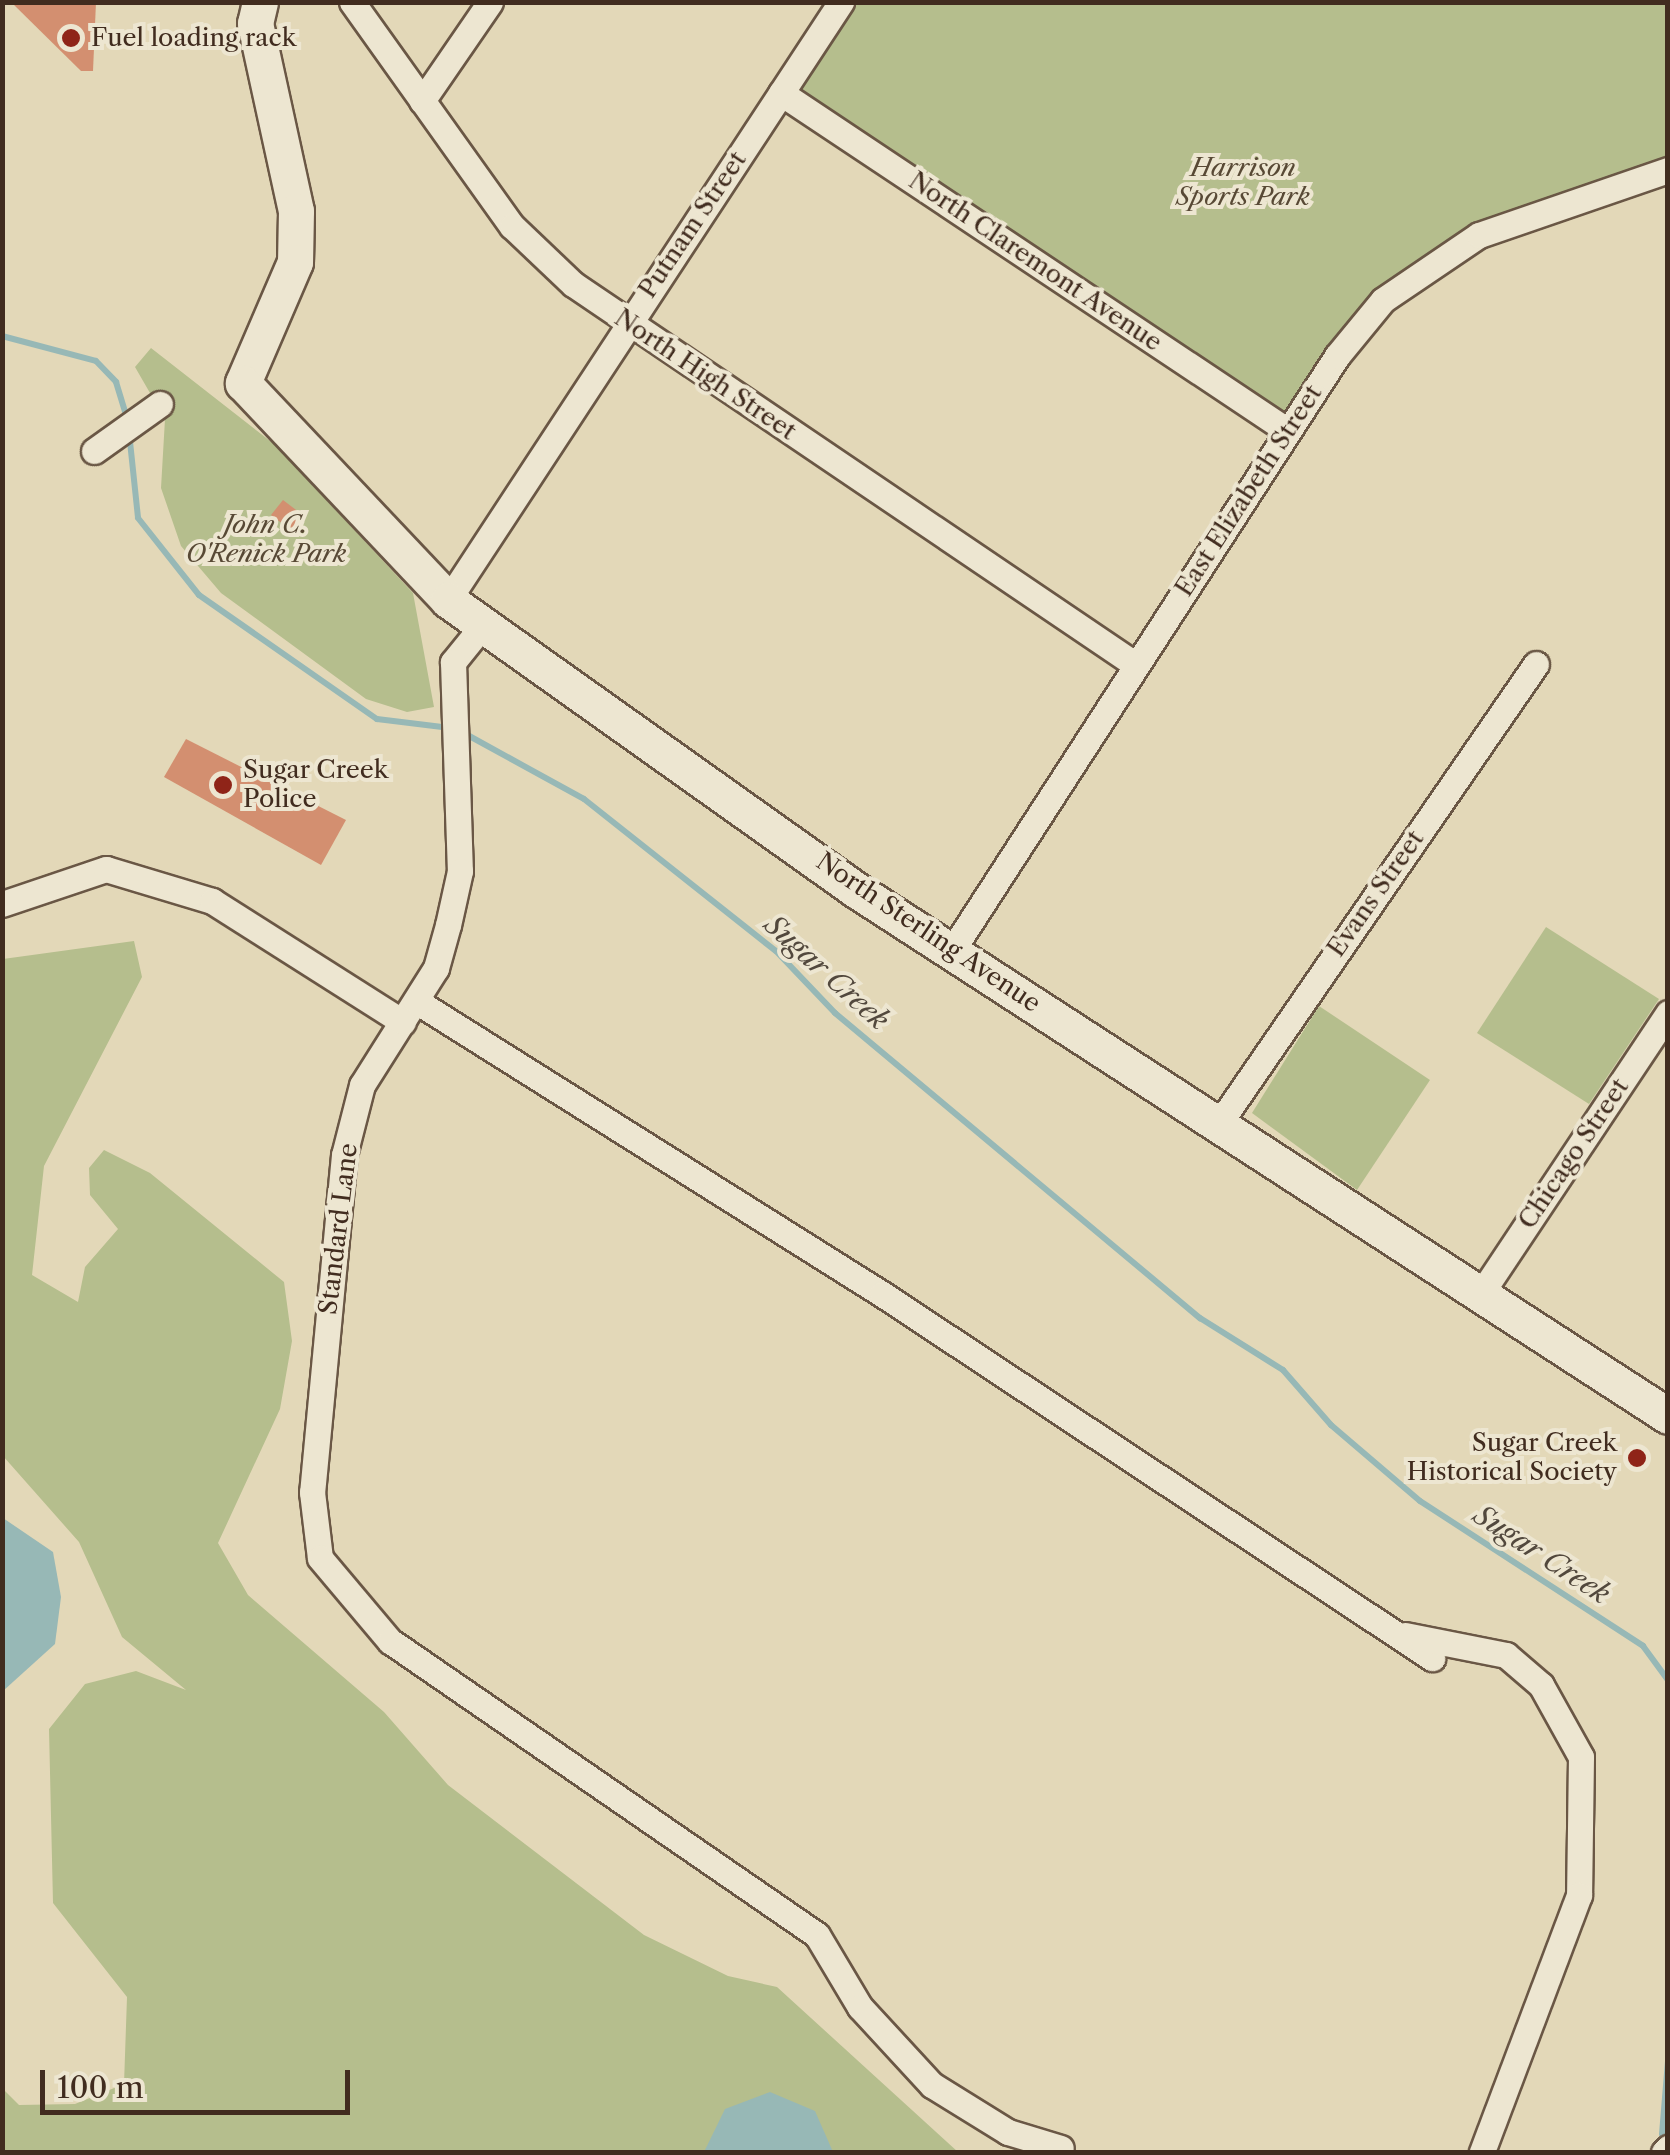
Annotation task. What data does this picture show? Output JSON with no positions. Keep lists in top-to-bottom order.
{
  "streets": {
    "main road": ["North Sterling Avenue"],
    "street": [
      "Putnam Street",
      "North Claremont Avenue",
      "North High Street",
      "East Elizabeth Street",
      "Evans Street",
      "Chicago Street",
      "Standard Lane"
    ]
  },
  "crossings": [
    ["Putnam Street", "North Claremont Avenue"],
    ["Putnam Street", "North High Street"],
    ["Putnam Street", "North Sterling Avenue"],
    ["North Claremont Avenue", "East Elizabeth Street"],
    ["North High Street", "East Elizabeth Street"],
    ["East Elizabeth Street", "North Sterling Avenue"],
    ["Evans Street", "North Sterling Avenue"],
    ["North Sterling Avenue", "Chicago Street"],
    ["North Sterling Avenue", "Standard Lane"]
  ],
  "water": ["Sugar Creek"],
  "parks": ["Harrison Sports Park", "John C. O'Renick Park"],
  "places": ["Fuel loading rack", "Sugar Creek Police", "Sugar Creek Historical Society"],
  "scale_bar": "100 m"
}
